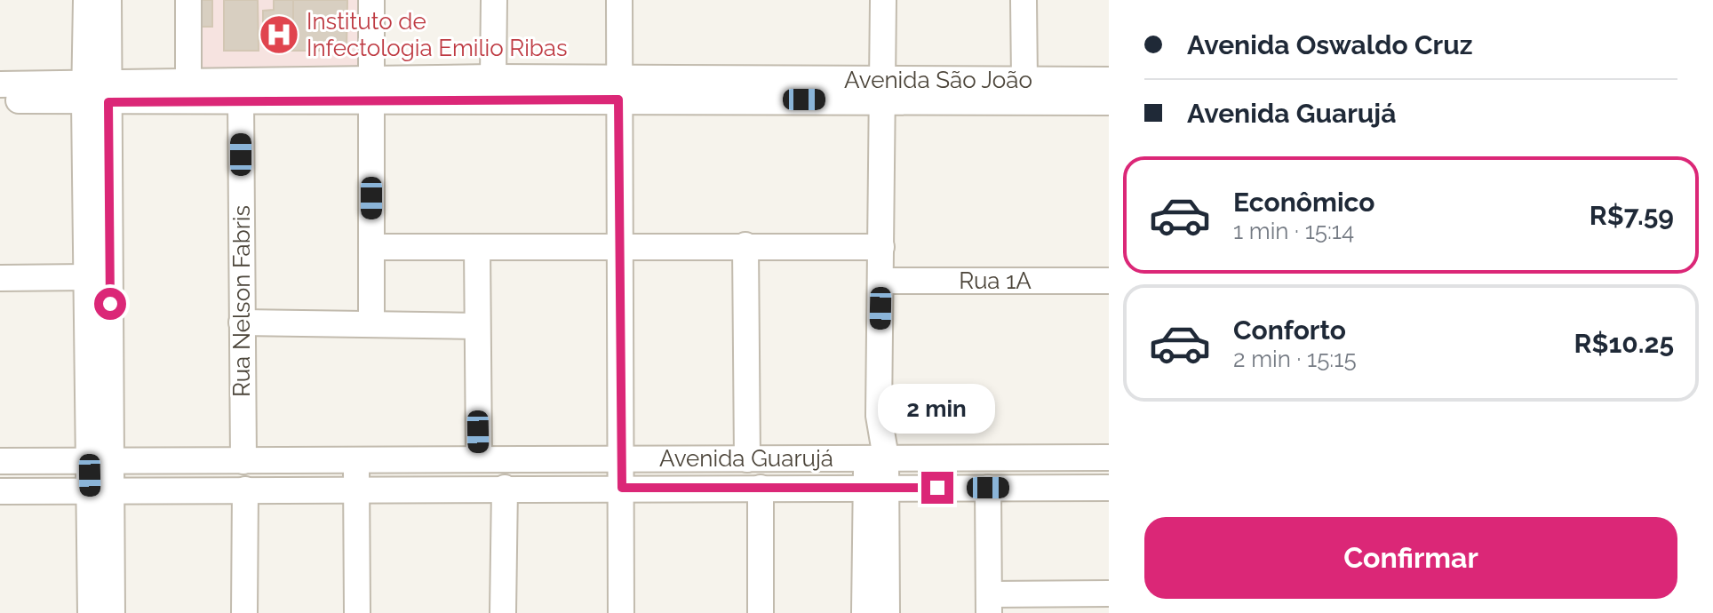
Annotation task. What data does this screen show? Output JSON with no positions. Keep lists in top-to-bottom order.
{
  "streets": {
    "street": [
      "Avenida São João",
      "Rua 1A",
      "Rua Nelson Fabris",
      "Avenida Guarujá"
    ]
  },
  "crossings": [
    ["Avenida São João", "Rua Nelson Fabris"],
    ["Rua Nelson Fabris", "Avenida Guarujá"]
  ],
  "places": {
    "hospital": ["Instituto de Infectologia Emilio Ribas"]
  },
  "page": {
    "banner": ["Avenida Oswaldo Cruz", "Avenida Guarujá"],
    "list": [
      {
        "name": "Econômico",
        "note": "1 min · 15:14",
        "value": "R$7.59"
      },
      {
        "name": "Conforto",
        "note": "2 min · 15:15",
        "value": "R$10.25"
      }
    ],
    "bubble": "2 min",
    "buttons": "Confirmar"
  }
}
